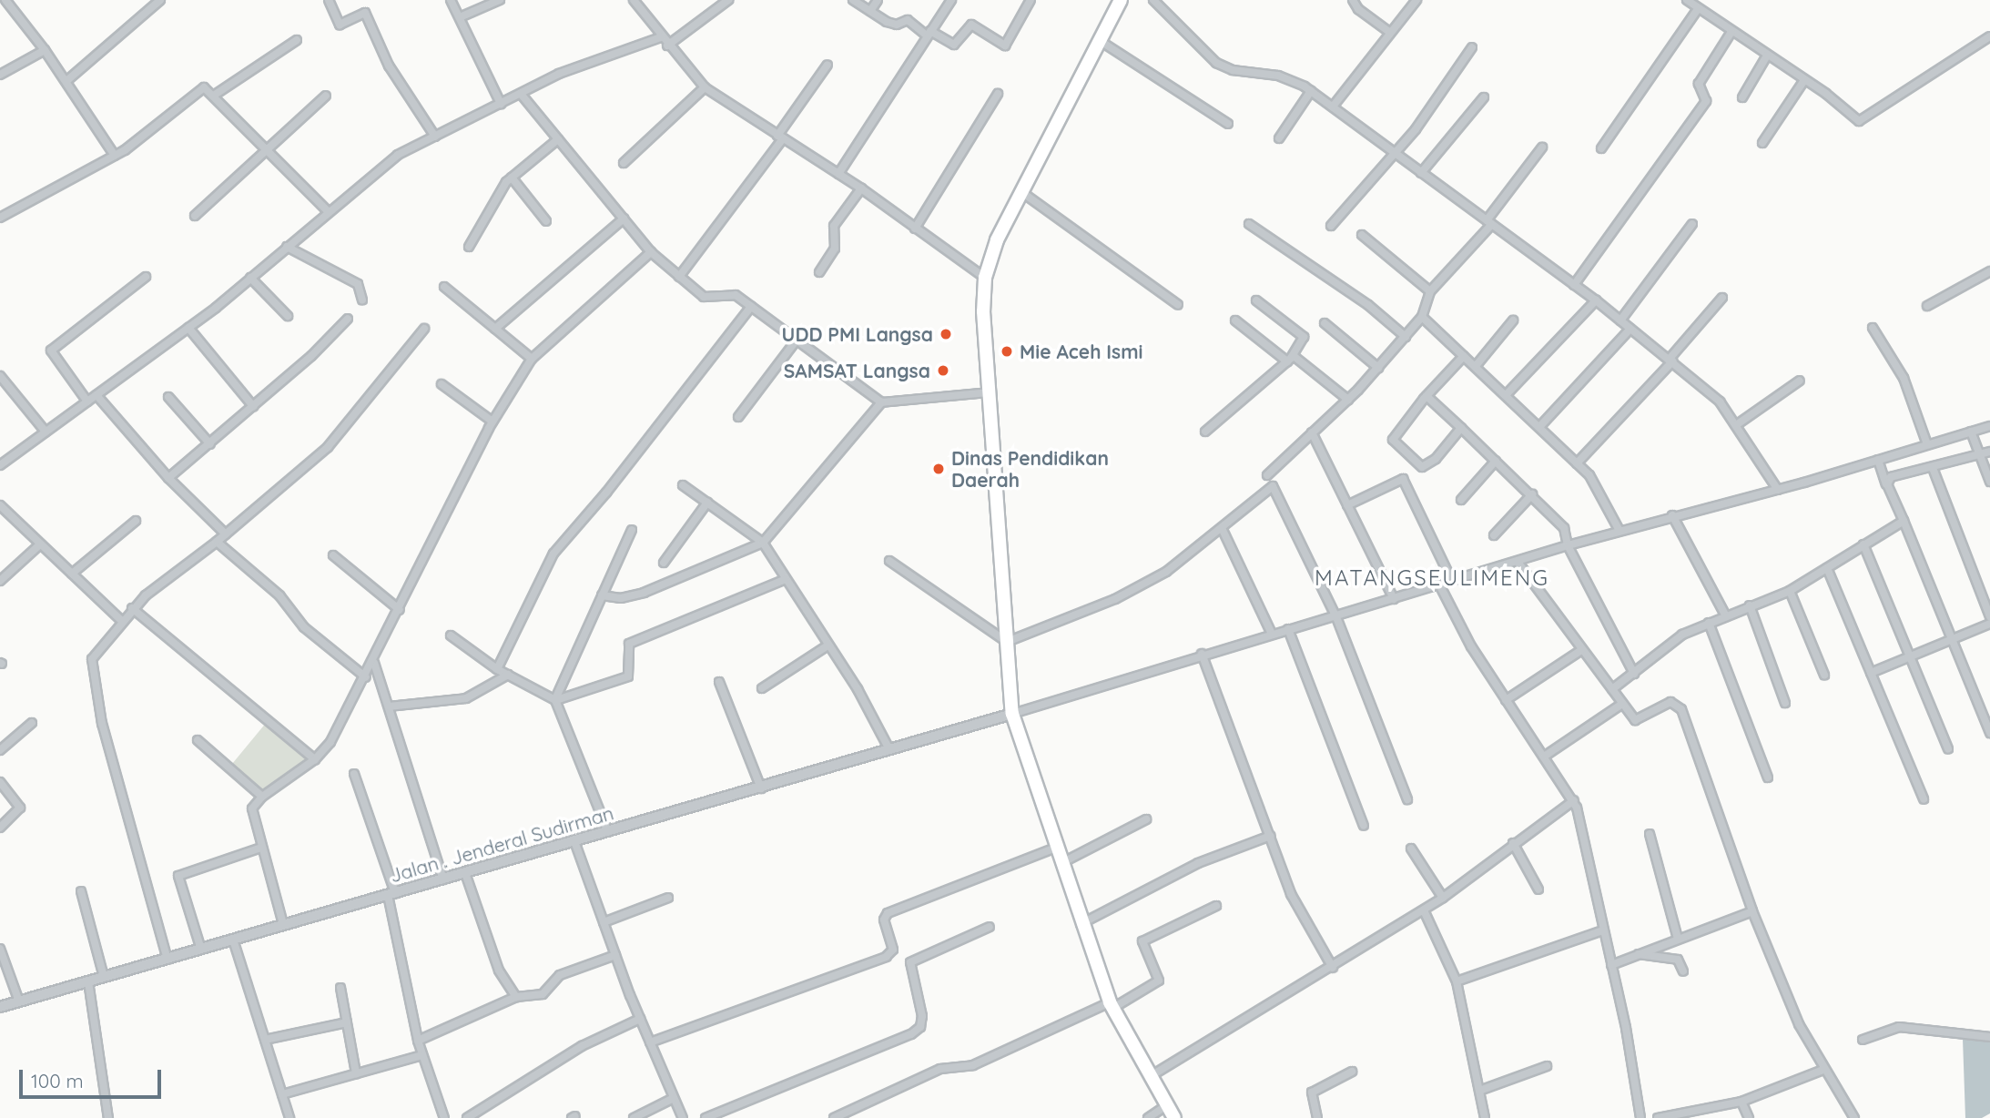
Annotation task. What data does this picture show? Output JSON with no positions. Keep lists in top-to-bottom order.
{
  "streets": {
    "street": ["Jalan . Jenderal Sudirman"]
  },
  "districts": ["MATANGSEULIMENG"],
  "places": [
    "UDD PMI Langsa",
    "Mie Aceh Ismi",
    "SAMSAT Langsa",
    "Dinas Pendidikan Daerah"
  ],
  "scale_bar": "100 m"
}
